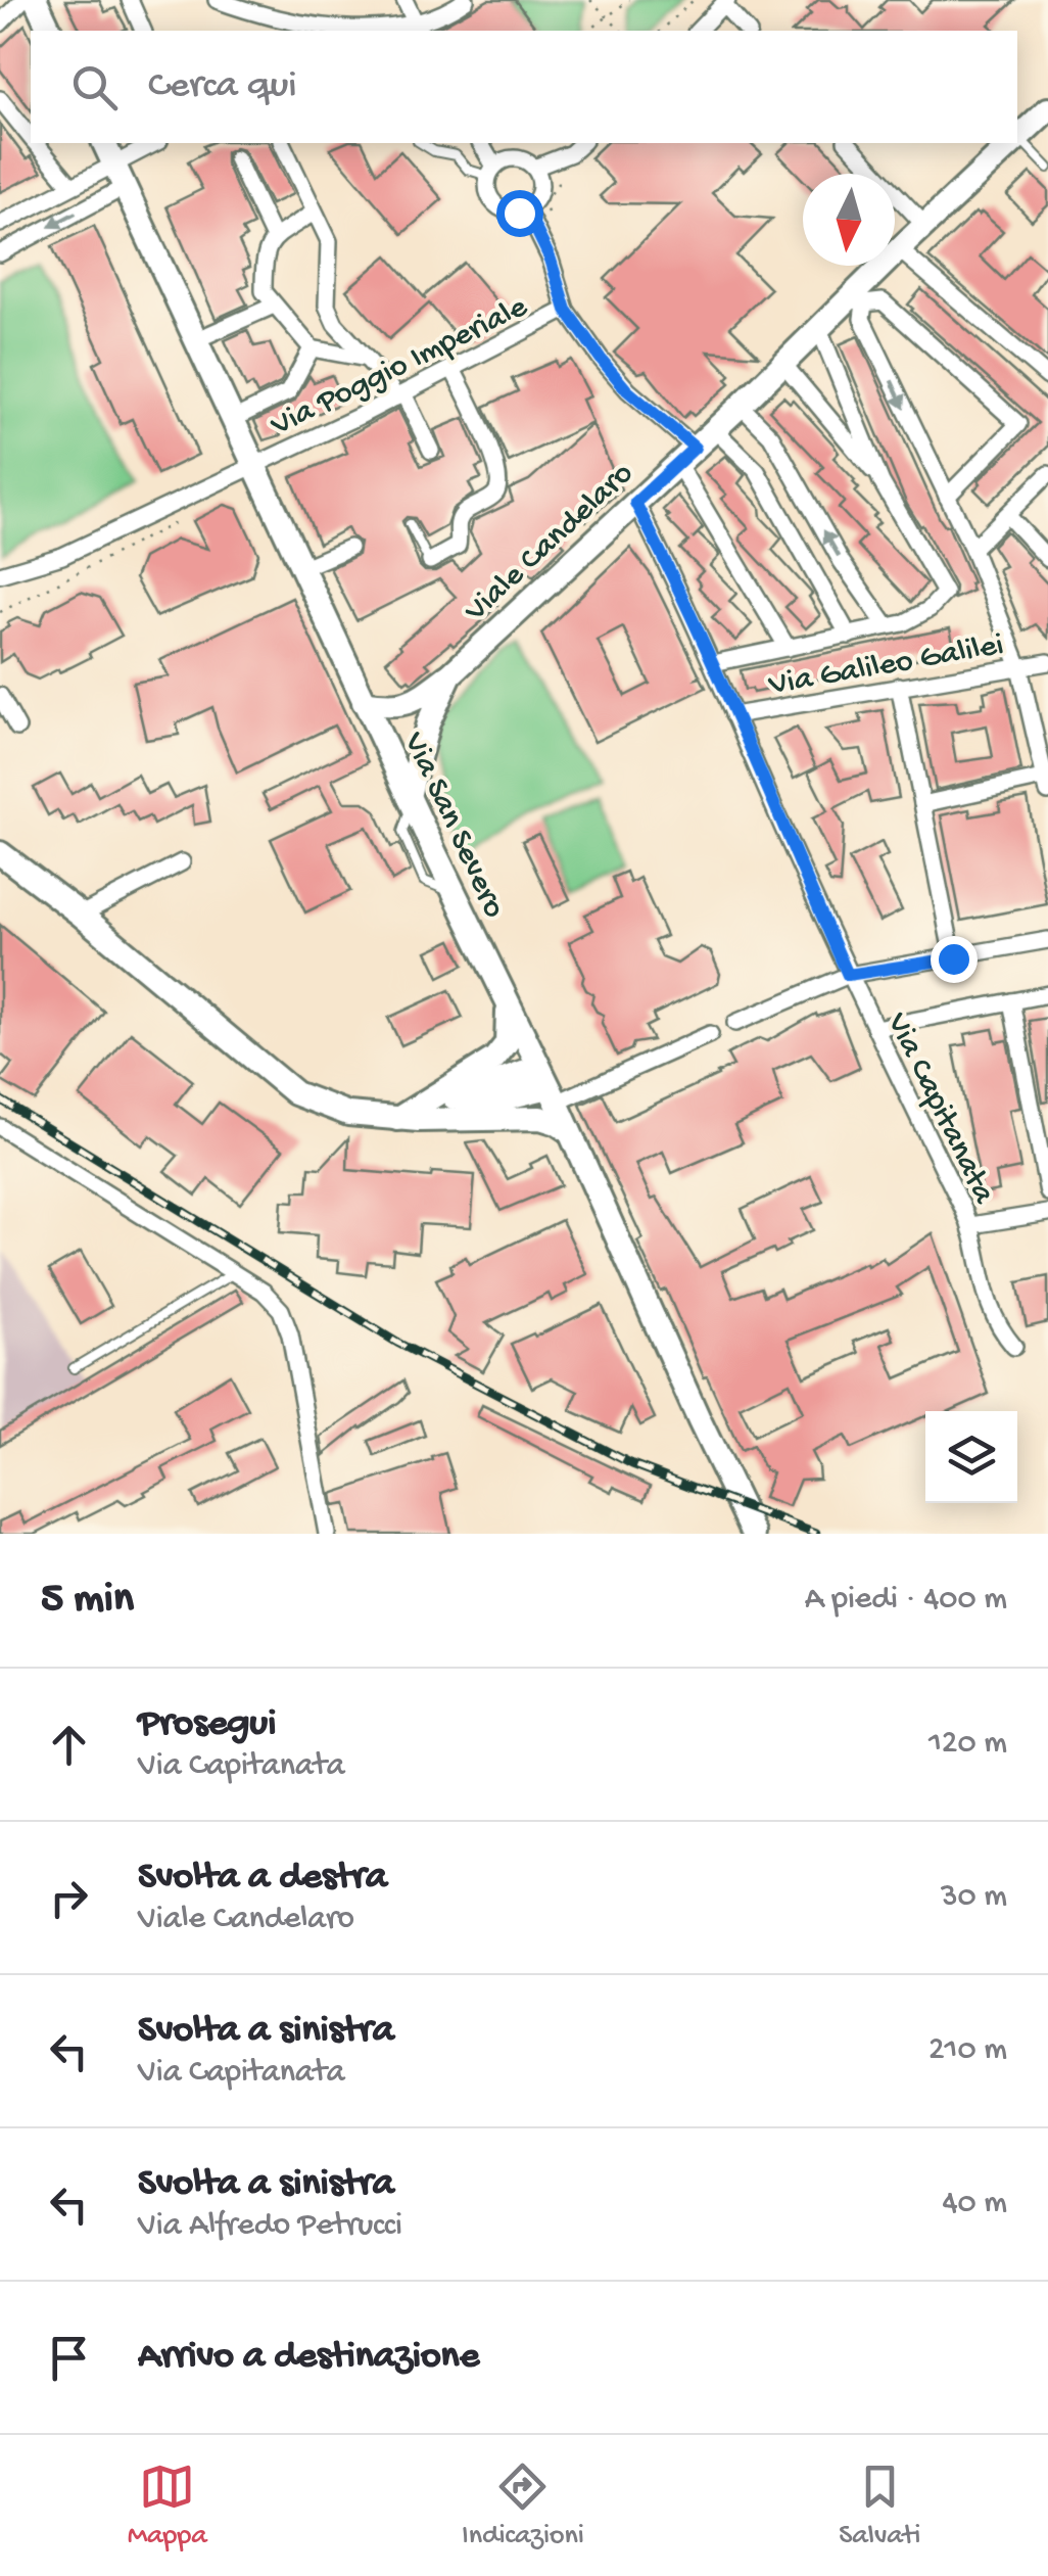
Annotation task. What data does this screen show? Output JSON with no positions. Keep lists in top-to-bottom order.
{
  "streets": {
    "main road": ["Viale Candelaro", "Via San Severo"],
    "street": ["Via Poggio Imperiale", "Via Galileo Galilei", "Via Capitanata"]
  },
  "crossings": [
    ["Via Poggio Imperiale", "Via San Severo"],
    ["Viale Candelaro", "Via San Severo"],
    ["Viale Candelaro", "Via Capitanata"],
    ["Via Galileo Galilei", "Via Capitanata"]
  ],
  "north": "bottom",
  "page": {
    "search": "Cerca qui",
    "heading": ["5 min", "A piedi · 400 m"],
    "list": [
      ["Prosegui", "Via Capitanata", "120 m"],
      ["Svolta a destra", "Viale Candelaro", "30 m"],
      ["Svolta a sinistra", "Via Capitanata", "210 m"],
      ["Svolta a sinistra", "Via Alfredo Petrucci", "40 m"],
      "Arrivo a destinazione"
    ],
    "nav": ["Mappa", "Indicazioni", "Salvati"]
  }
}
